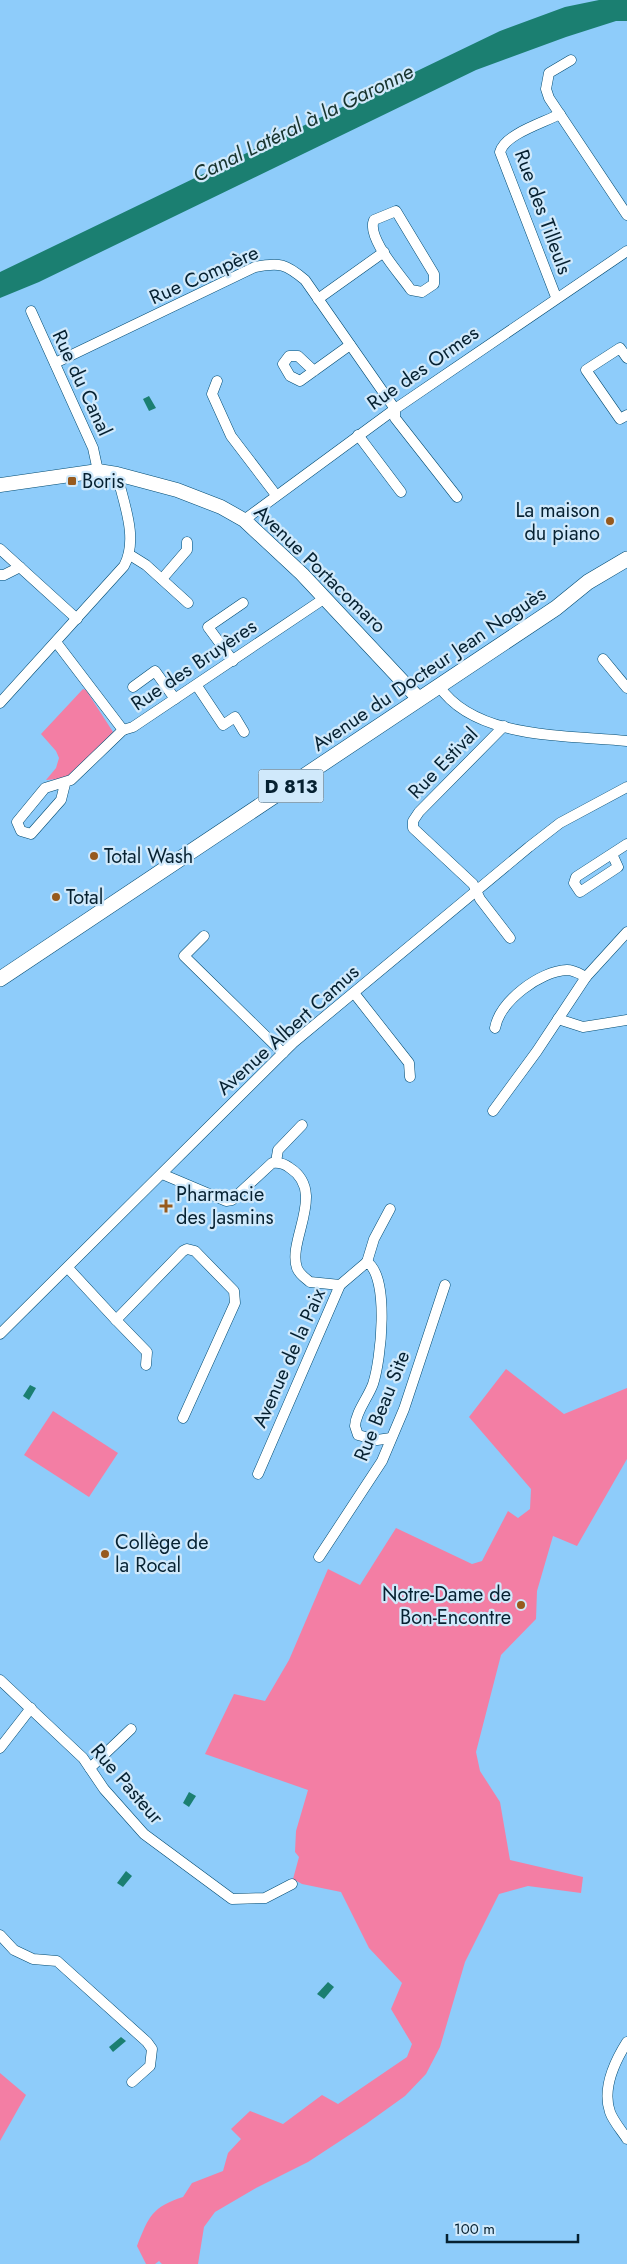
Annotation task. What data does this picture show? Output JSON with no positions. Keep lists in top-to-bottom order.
{
  "streets": {
    "main road": ["Avenue du Docteur Jean Noguès", "D 813"],
    "street": [
      "Rue des Tilleuls",
      "Rue Compère",
      "Rue des Ormes",
      "Rue du Canal",
      "Avenue Portacomaro",
      "Rue des Bruyères",
      "Rue Estival",
      "Avenue Albert Camus",
      "Avenue de la Paix",
      "Rue Beau Site",
      "Rue Pasteur"
    ]
  },
  "crossings": [
    ["Rue des Tilleuls", "Rue des Ormes"],
    ["Rue Compère", "Rue des Ormes"],
    ["Rue Compère", "Rue du Canal"],
    ["Rue des Ormes", "Avenue Portacomaro"],
    ["Rue du Canal", "Avenue Portacomaro"],
    ["Avenue Portacomaro", "Rue des Bruyères"],
    ["Avenue Portacomaro", "Avenue du Docteur Jean Noguès"],
    ["Rue Estival", "Avenue Albert Camus"]
  ],
  "water": ["Canal Latéral à la Garonne"],
  "places": {
    "transit": ["Boris"],
    "other": [
      "La maison du piano",
      "Total Wash",
      "Total",
      "Collège de la Rocal",
      "Notre-Dame de Bon-Encontre"
    ],
    "health": ["Pharmacie des Jasmins"]
  },
  "scale_bar": "100 m"
}
